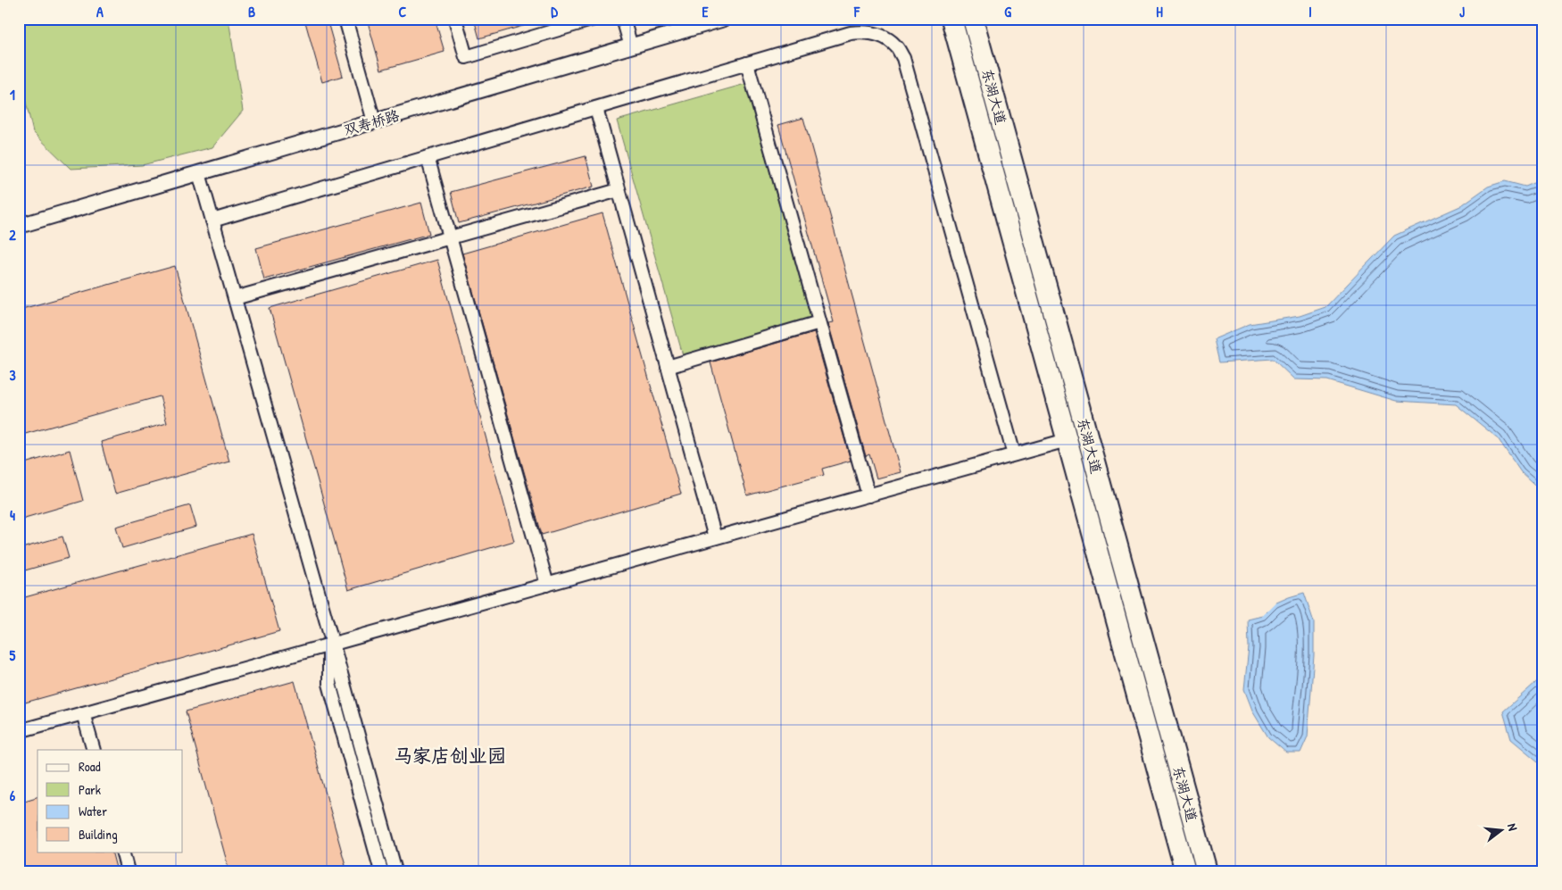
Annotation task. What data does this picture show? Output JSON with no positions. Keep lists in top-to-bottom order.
{
  "streets": {
    "highway": ["东湖大道"],
    "street": ["双寿桥路"]
  },
  "districts": ["马家店创业园"],
  "legend": [
    "Road",
    "Park",
    "Water",
    "Building"
  ],
  "north": "right",
  "grid": {
    "columns": [
      "A",
      "B",
      "C",
      "D",
      "E",
      "F",
      "G",
      "H",
      "I",
      "J"
    ],
    "rows": [
      "1",
      "2",
      "3",
      "4",
      "5",
      "6"
    ]
  }
}
